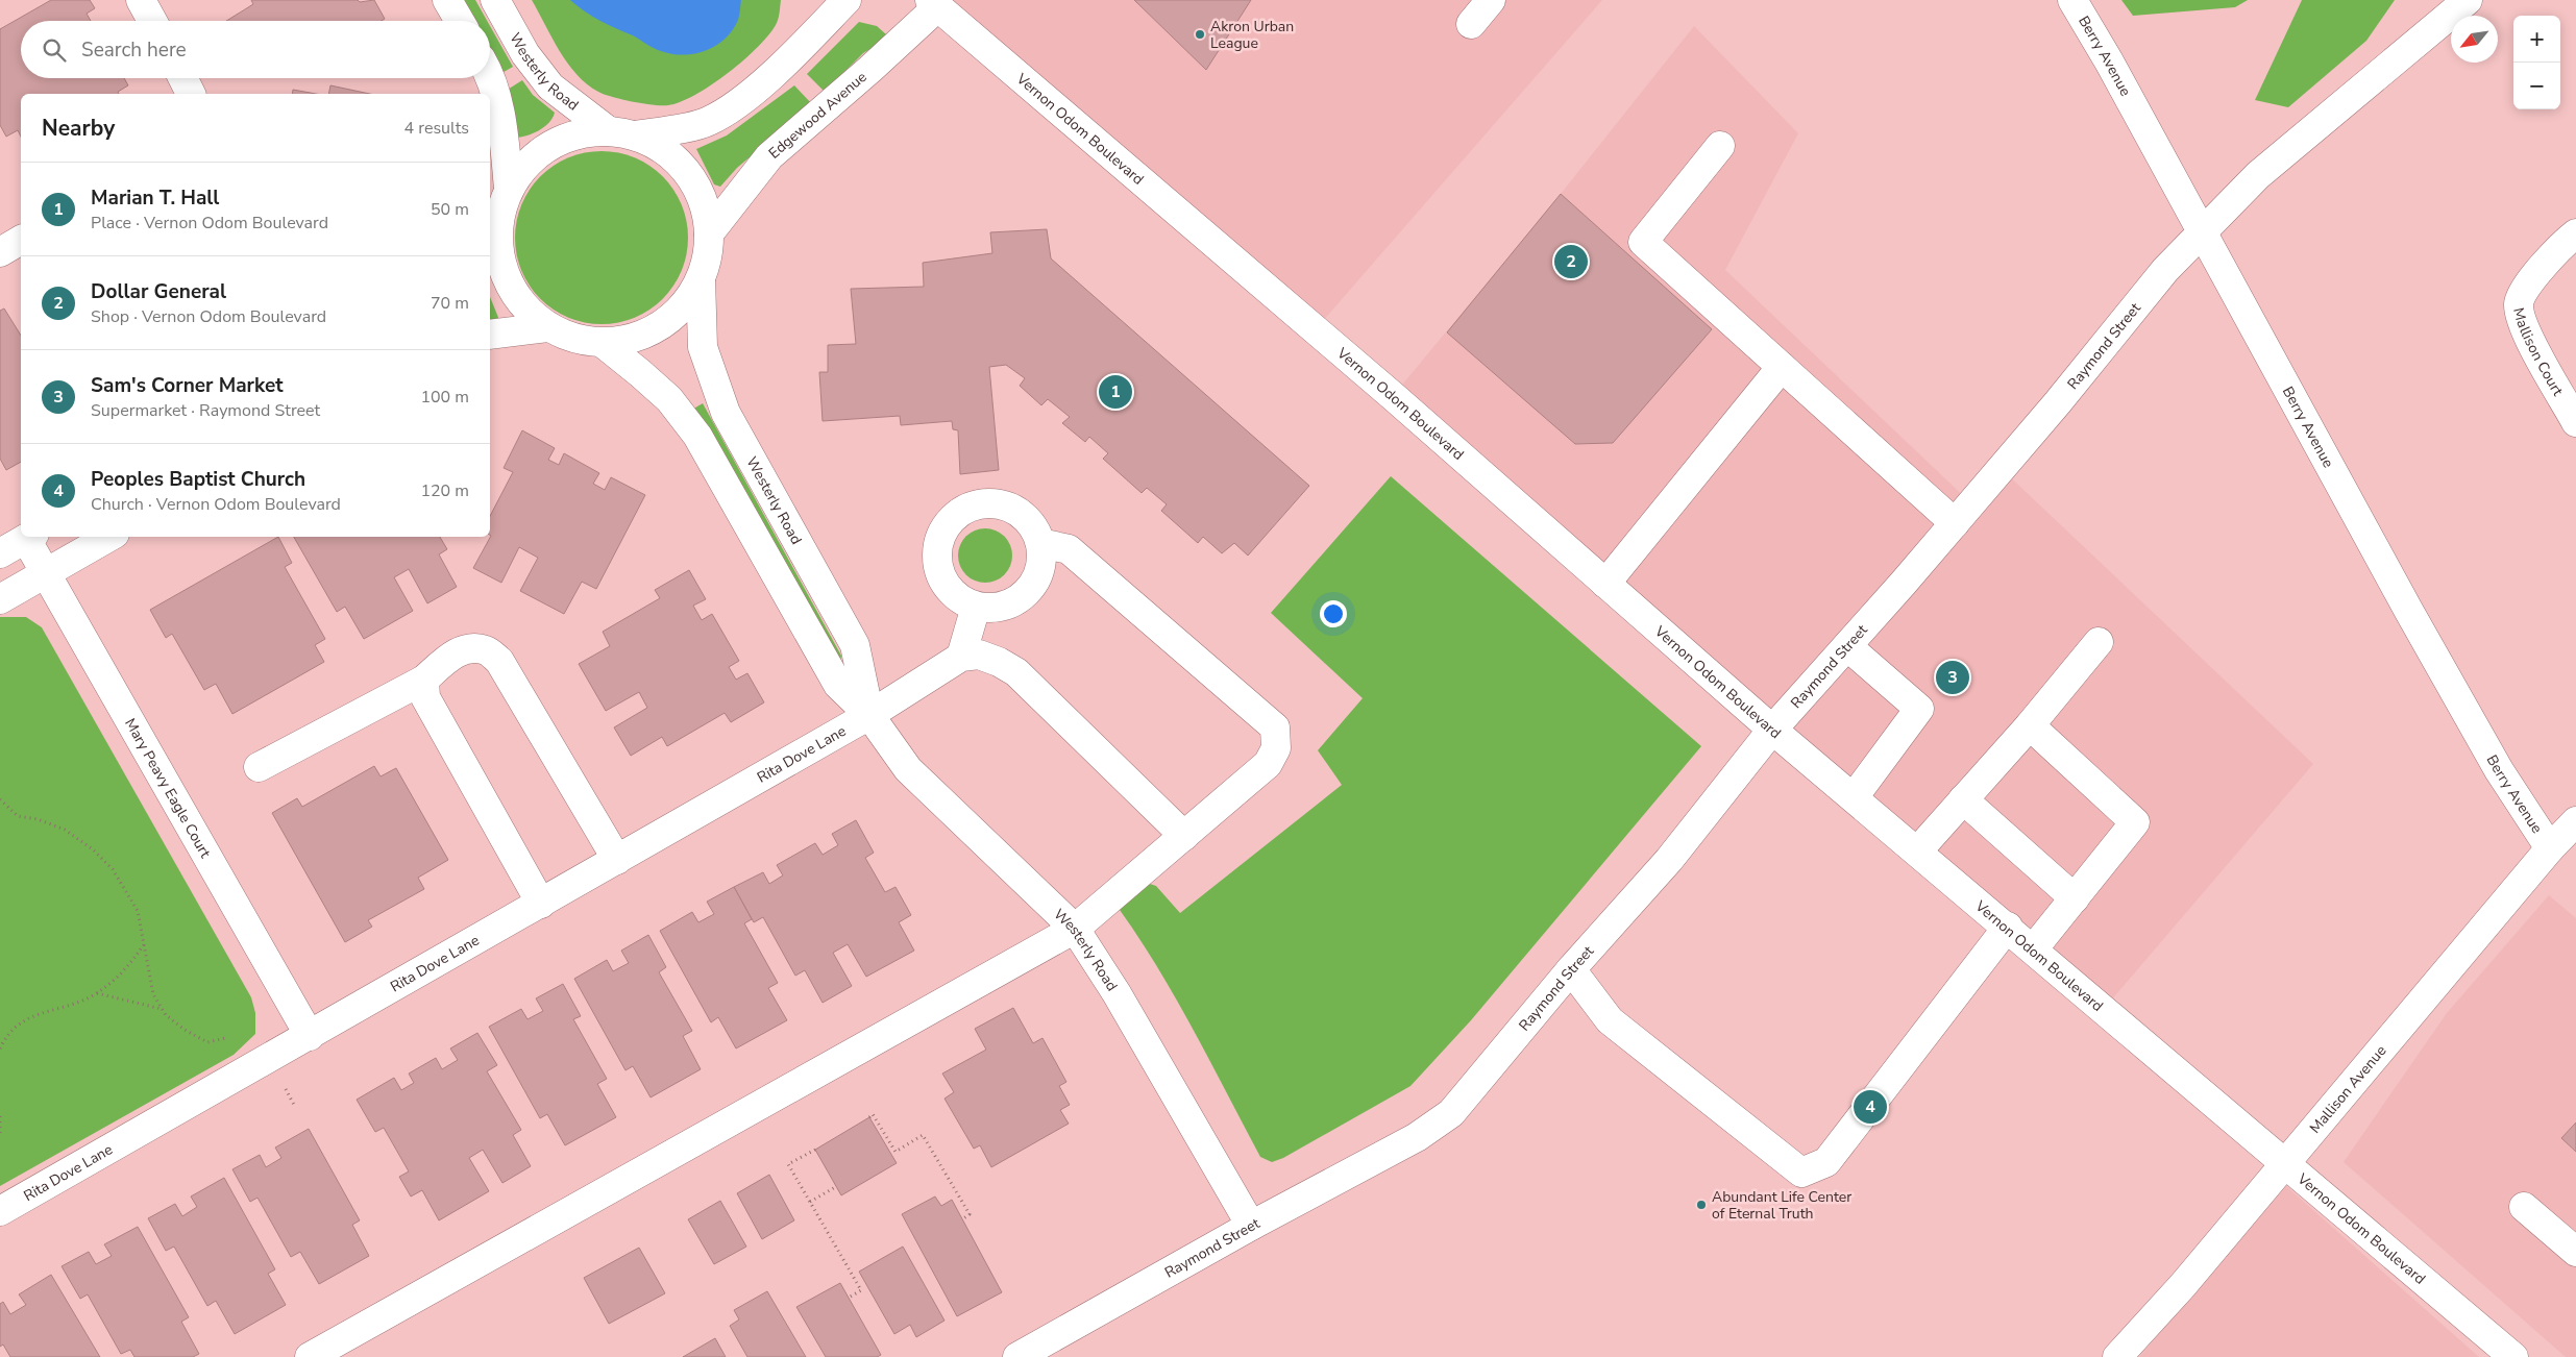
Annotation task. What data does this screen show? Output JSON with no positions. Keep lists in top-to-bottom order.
{
  "streets": {
    "street": [
      "Berry Avenue",
      "Westerly Road",
      "Edgewood Avenue",
      "Vernon Odom Boulevard",
      "Raymond Street",
      "Mallison Court",
      "Rita Dove Lane",
      "Mary Peavy Eagle Court",
      "Mallison Avenue"
    ]
  },
  "crossings": [
    ["Berry Avenue", "Raymond Street"],
    ["Berry Avenue", "Mallison Avenue"],
    ["Westerly Road", "Edgewood Avenue"],
    ["Westerly Road", "Raymond Street"],
    ["Westerly Road", "Rita Dove Lane"],
    ["Edgewood Avenue", "Vernon Odom Boulevard"],
    ["Vernon Odom Boulevard", "Raymond Street"],
    ["Vernon Odom Boulevard", "Mallison Avenue"],
    ["Rita Dove Lane", "Mary Peavy Eagle Court"]
  ],
  "places": ["Akron Urban League", "Abundant Life Center of Eternal Truth"],
  "north": "bottom left",
  "page": {
    "map_buttons": ["+", "−"],
    "search": "Search here",
    "heading": ["Nearby", "4 results"],
    "list": [
      {
        "mark": "1",
        "name": "Marian T. Hall",
        "note": "Place · Vernon Odom Boulevard",
        "value": "50 m"
      },
      {
        "mark": "2",
        "name": "Dollar General",
        "note": "Shop · Vernon Odom Boulevard",
        "value": "70 m"
      },
      {
        "mark": "3",
        "name": "Sam's Corner Market",
        "note": "Supermarket · Raymond Street",
        "value": "100 m"
      },
      {
        "mark": "4",
        "name": "Peoples Baptist Church",
        "note": "Church · Vernon Odom Boulevard",
        "value": "120 m"
      }
    ],
    "pins": [
      "2",
      "1",
      "3",
      "4"
    ]
  }
}
